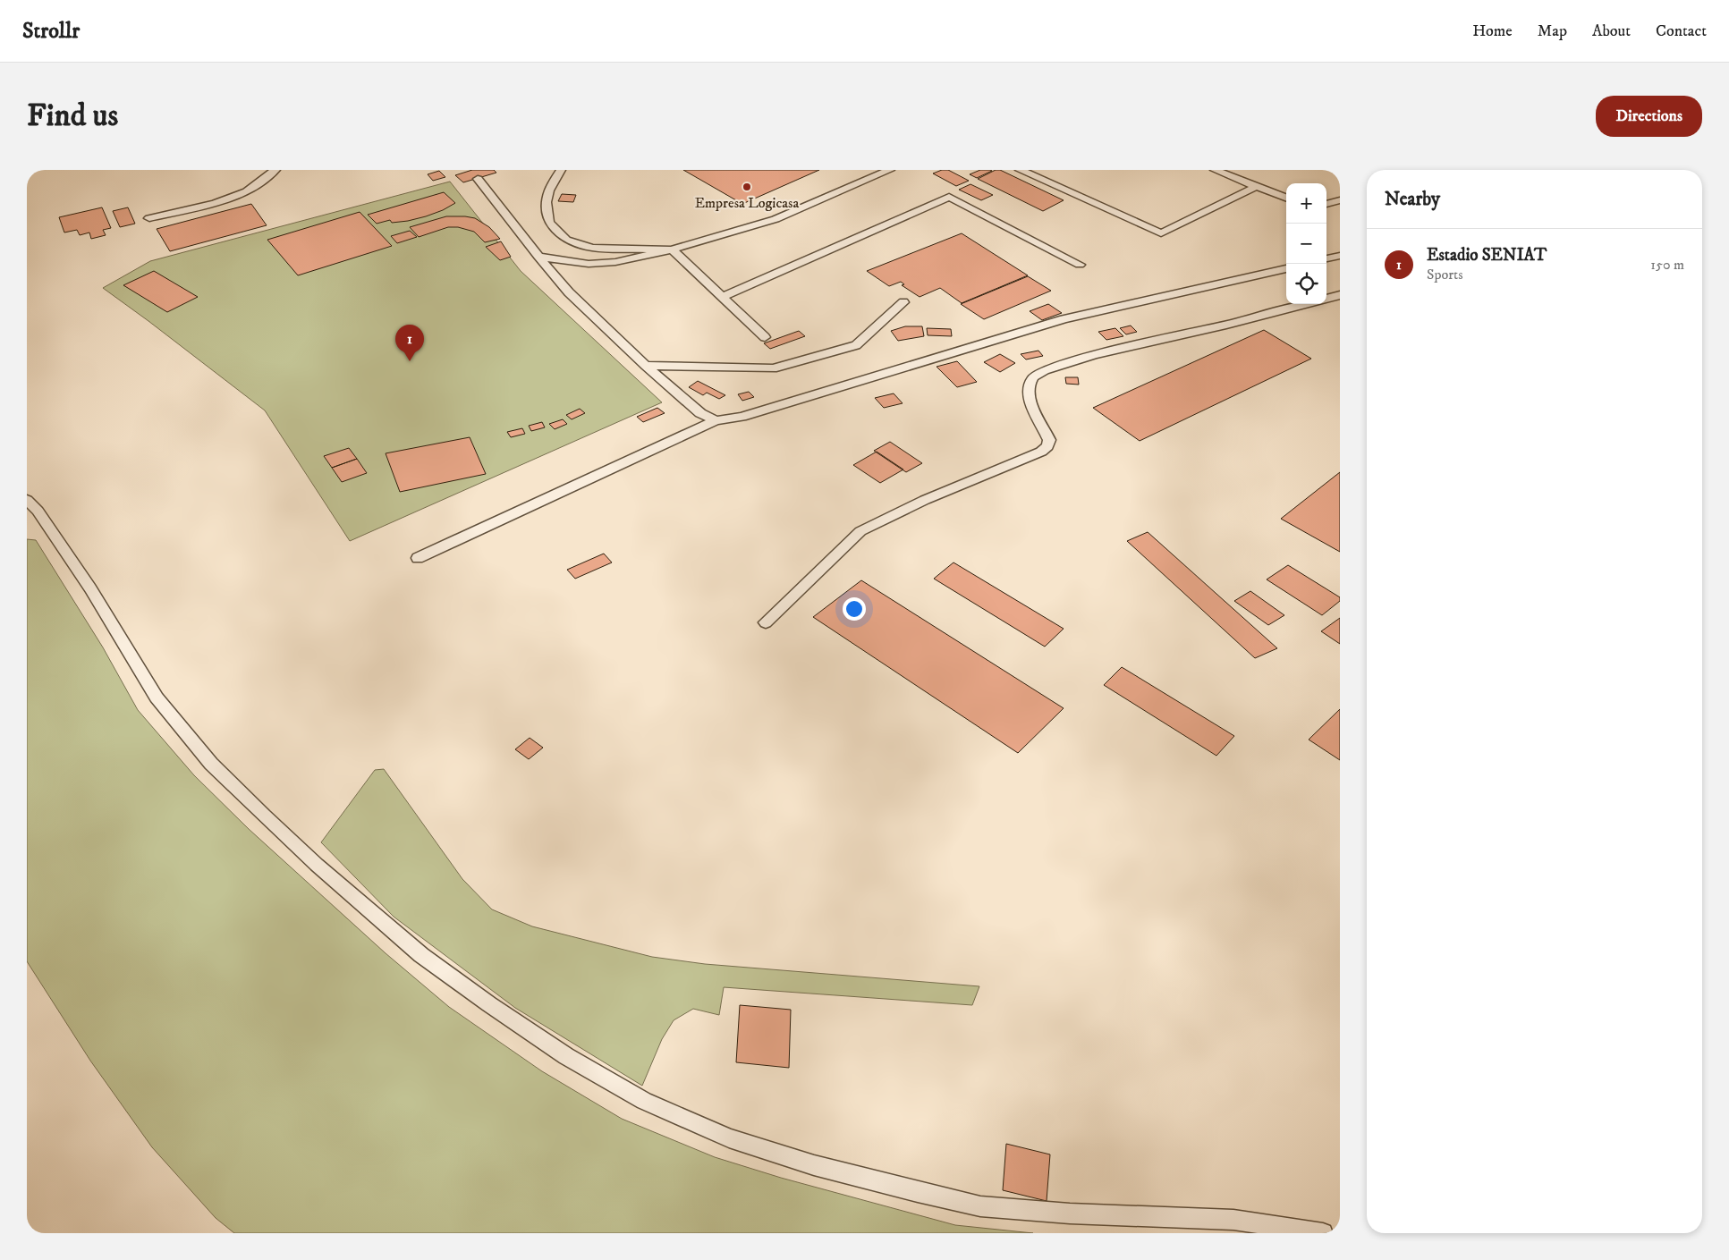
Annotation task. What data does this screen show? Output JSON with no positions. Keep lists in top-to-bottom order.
{
  "places": ["Empresa Logicasa"],
  "page": {
    "header": "Strollr",
    "nav": [
      "Home",
      "Map",
      "About",
      "Contact"
    ],
    "buttons": "Directions",
    "title": "Find us",
    "heading": "Nearby",
    "map_buttons": ["+", "−"],
    "list": [
      {
        "mark": "1",
        "name": "Estadio SENIAT",
        "note": "Sports",
        "value": "150 m"
      }
    ],
    "pins": "1"
  }
}
